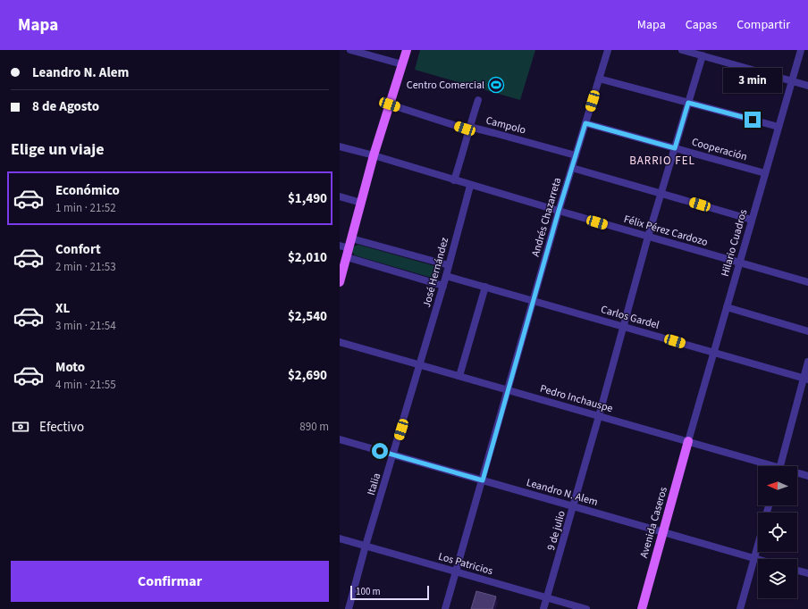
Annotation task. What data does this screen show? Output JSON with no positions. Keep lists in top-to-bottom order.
{
  "streets": {
    "main road": ["Avenida Caseros"],
    "street": [
      "Campolo",
      "Cooperación",
      "Andrés Chazarreta",
      "Félix Pérez Cardozo",
      "Hilario Cuadros",
      "José Hernández",
      "Carlos Gardel",
      "Pedro Inchauspe",
      "Italia",
      "Leandro N. Alem",
      "9 de julio",
      "Los Patricios"
    ]
  },
  "crossings": [
    ["Campolo", "Andrés Chazarreta"],
    ["Cooperación", "Andrés Chazarreta"],
    ["Cooperación", "Hilario Cuadros"],
    ["Cooperación", "9 de julio"],
    ["Andrés Chazarreta", "Félix Pérez Cardozo"],
    ["Andrés Chazarreta", "Carlos Gardel"],
    ["Andrés Chazarreta", "Pedro Inchauspe"],
    ["Andrés Chazarreta", "Leandro N. Alem"],
    ["Andrés Chazarreta", "Los Patricios"],
    ["Félix Pérez Cardozo", "Hilario Cuadros"],
    ["Félix Pérez Cardozo", "José Hernández"],
    ["Félix Pérez Cardozo", "9 de julio"],
    ["Hilario Cuadros", "Carlos Gardel"],
    ["Hilario Cuadros", "Pedro Inchauspe"],
    ["Hilario Cuadros", "Avenida Caseros"],
    ["José Hernández", "Carlos Gardel"],
    ["José Hernández", "Pedro Inchauspe"],
    ["José Hernández", "Italia"],
    ["Carlos Gardel", "9 de julio"],
    ["Pedro Inchauspe", "Italia"],
    ["Pedro Inchauspe", "Avenida Caseros"],
    ["Pedro Inchauspe", "9 de julio"],
    ["Italia", "Leandro N. Alem"],
    ["Italia", "Los Patricios"],
    ["Leandro N. Alem", "Avenida Caseros"],
    ["Leandro N. Alem", "9 de julio"],
    ["9 de julio", "Los Patricios"]
  ],
  "districts": ["BARRIO FEL"],
  "places": {
    "sports": ["Centro Comercial"]
  },
  "scale_bar": "100 m",
  "north": "left",
  "page": {
    "header": "Mapa",
    "nav": ["Mapa", "Capas", "Compartir"],
    "banner": ["Leandro N. Alem", "8 de Agosto"],
    "bubble": "3 min",
    "heading": "Elige un viaje",
    "list": [
      {
        "name": "Económico",
        "note": "1 min · 21:52",
        "value": "$1,490"
      },
      {
        "name": "Confort",
        "note": "2 min · 21:53",
        "value": "$2,010"
      },
      {
        "name": "XL",
        "note": "3 min · 21:54",
        "value": "$2,540"
      },
      {
        "name": "Moto",
        "note": "4 min · 21:55",
        "value": "$2,690"
      }
    ],
    "pay": ["Efectivo", "890 m"],
    "buttons": "Confirmar",
    "scale": "100 m"
  }
}
